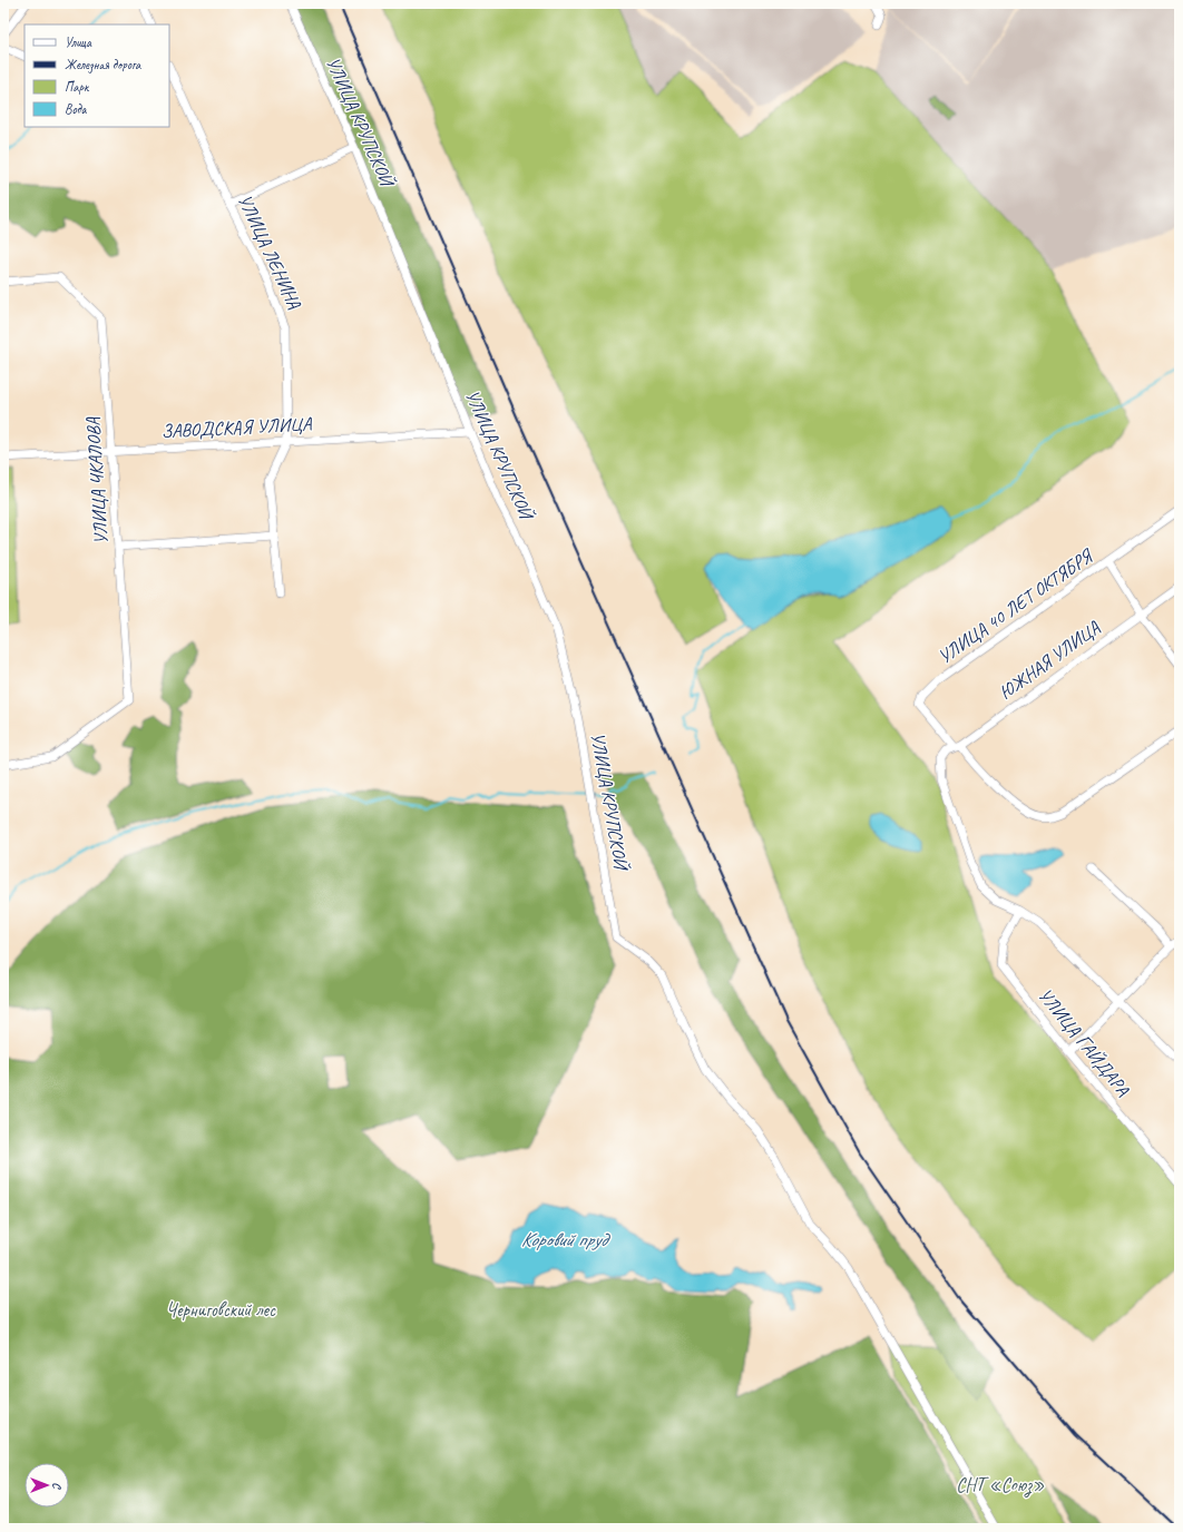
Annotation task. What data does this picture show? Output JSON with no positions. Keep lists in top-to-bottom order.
{
  "streets": {
    "street": [
      "УЛИЦА КРУПСКОЙ",
      "УЛИЦА ЛЕНИНА",
      "ЗАВОДСКАЯ УЛИЦА",
      "УЛИЦА ЧКАЛОВА",
      "УЛИЦА 40 ЛЕТ ОКТЯБРЯ",
      "ЮЖНАЯ УЛИЦА",
      "УЛИЦА ГАЙДАРА"
    ]
  },
  "crossings": [
    ["УЛИЦА КРУПСКОЙ", "ЗАВОДСКАЯ УЛИЦА"],
    ["УЛИЦА ЛЕНИНА", "ЗАВОДСКАЯ УЛИЦА"],
    ["ЗАВОДСКАЯ УЛИЦА", "УЛИЦА ЧКАЛОВА"],
    ["УЛИЦА 40 ЛЕТ ОКТЯБРЯ", "ЮЖНАЯ УЛИЦА"],
    ["ЮЖНАЯ УЛИЦА", "УЛИЦА ГАЙДАРА"]
  ],
  "water": ["Коровий пруд"],
  "parks": ["Черниговский лес", "СНТ «Союз»"],
  "legend": [
    "Улица",
    "Железная дорога",
    "Парк",
    "Вода"
  ],
  "north": "right"
}
